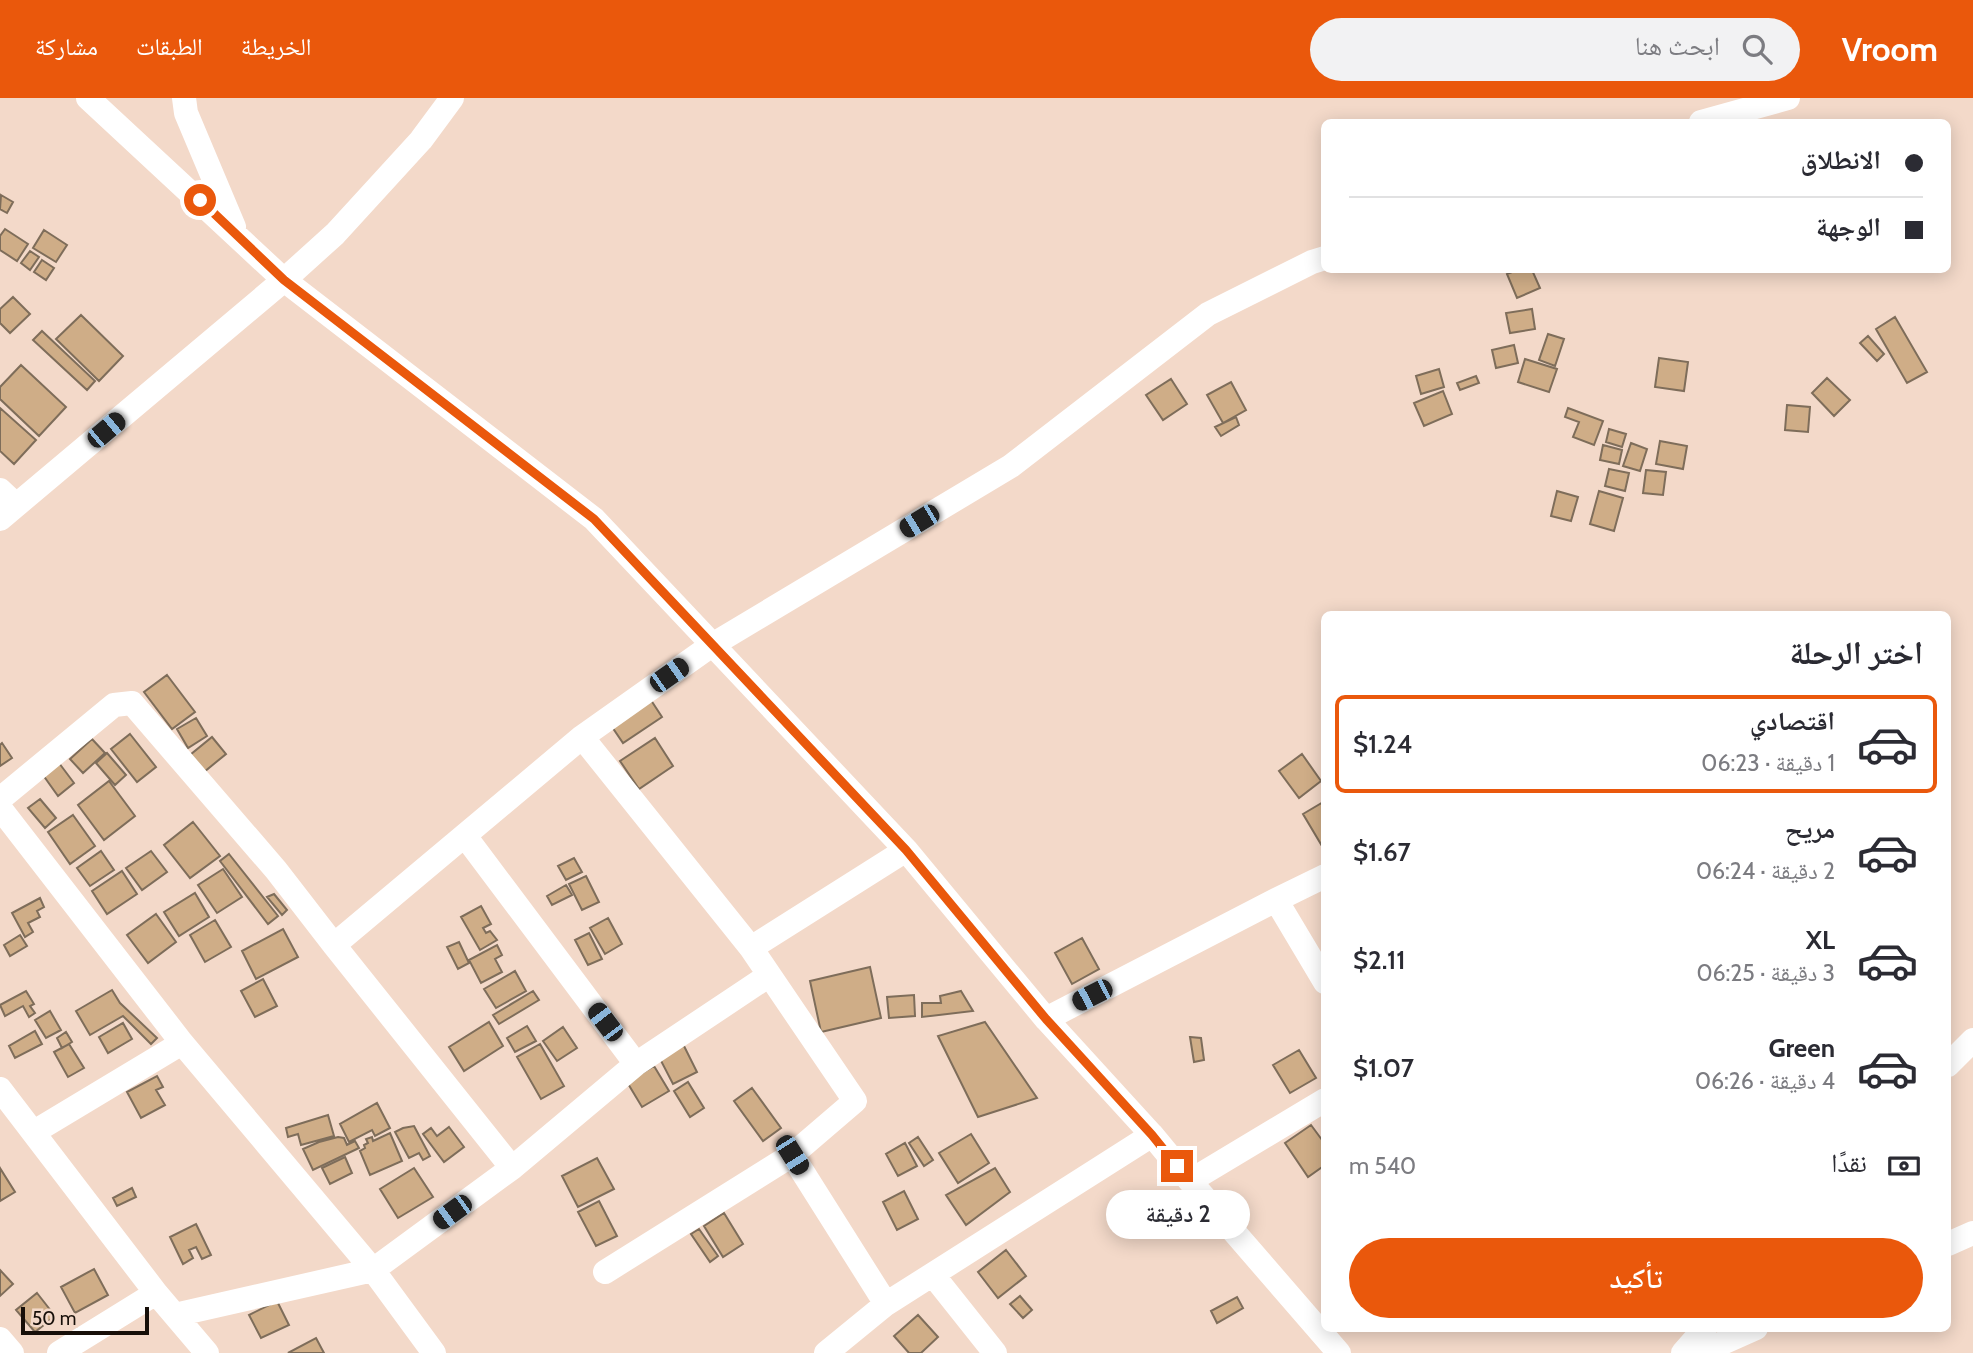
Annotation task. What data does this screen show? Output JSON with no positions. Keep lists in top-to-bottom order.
{
  "scale_bar": "50 m",
  "page": {
    "header": "Vroom",
    "search": "ابحث هنا",
    "nav": ["الخريطة", "الطبقات", "مشاركة"],
    "banner": ["الانطلاق", "الوجهة"],
    "heading": "اختر الرحلة",
    "list": [
      {
        "name": "اقتصادي",
        "note": "1 دقيقة · 06:23",
        "value": "$1.24"
      },
      {
        "name": "مريح",
        "note": "2 دقيقة · 06:24",
        "value": "$1.67"
      },
      {
        "name": "XL",
        "note": "3 دقيقة · 06:25",
        "value": "$2.11"
      },
      {
        "name": "Green",
        "note": "4 دقيقة · 06:26",
        "value": "$1.07"
      }
    ],
    "pay": ["نقدًا", "540 m"],
    "bubble": "2 دقيقة",
    "buttons": "تأكيد",
    "scale": "50 m"
  }
}
